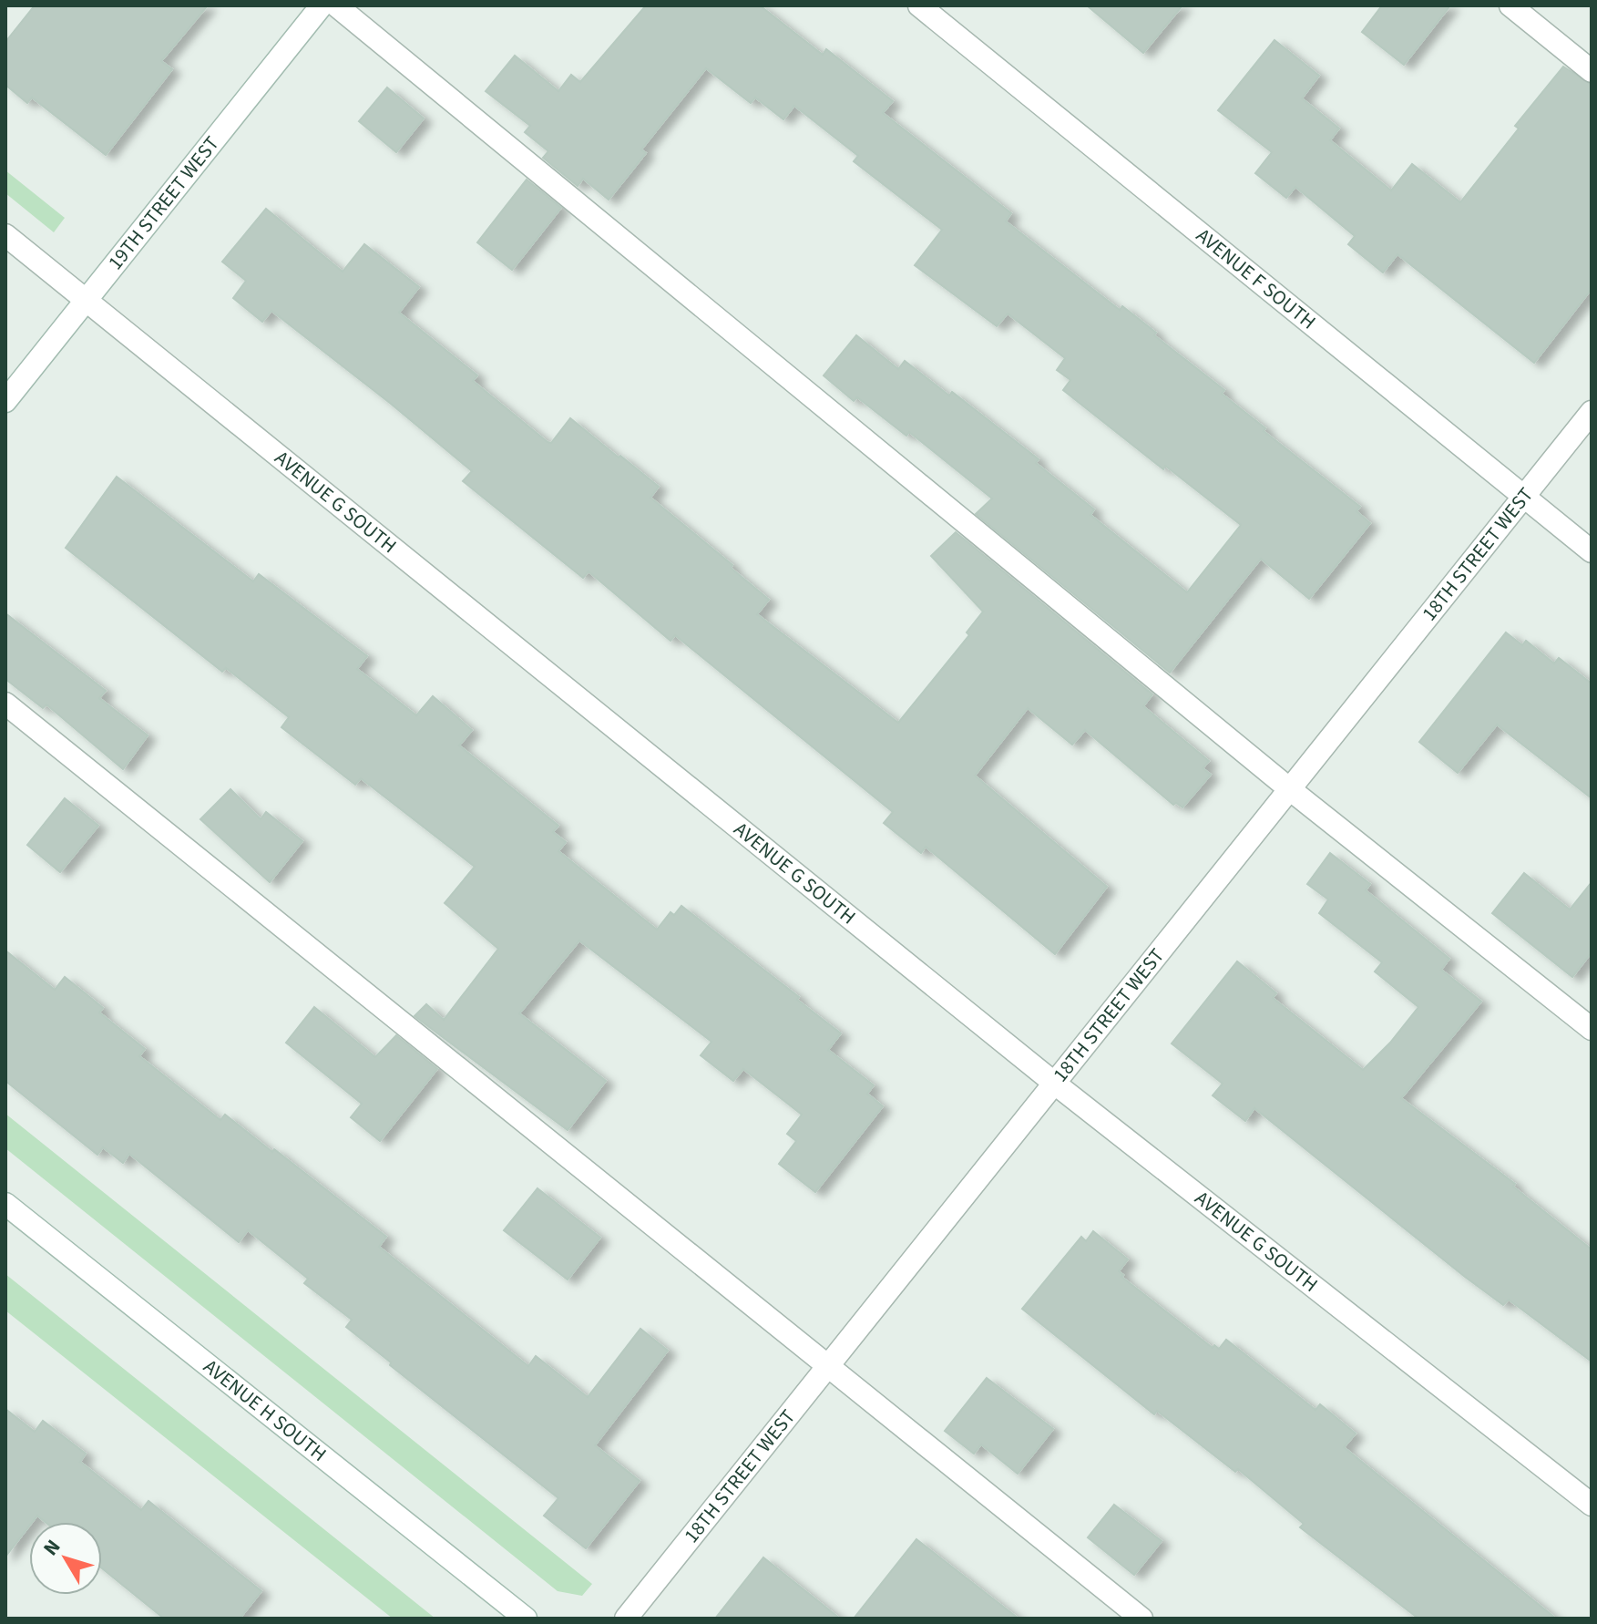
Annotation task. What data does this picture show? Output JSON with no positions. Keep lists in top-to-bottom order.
{
  "streets": {
    "street": [
      "19TH STREET WEST",
      "AVENUE F SOUTH",
      "AVENUE G SOUTH",
      "18TH STREET WEST",
      "AVENUE H SOUTH"
    ]
  },
  "crossings": [
    ["19TH STREET WEST", "AVENUE G SOUTH"],
    ["AVENUE F SOUTH", "18TH STREET WEST"],
    ["AVENUE G SOUTH", "18TH STREET WEST"]
  ],
  "north": "top left"
}
